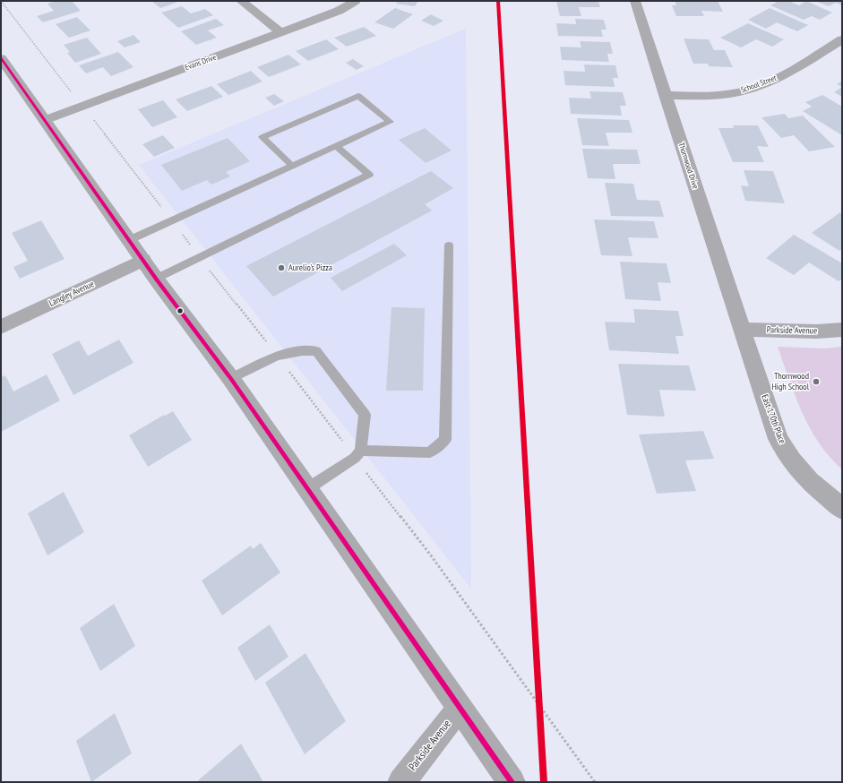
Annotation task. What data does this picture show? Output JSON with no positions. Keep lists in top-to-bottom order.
{
  "streets": {
    "street": [
      "Evans Drive",
      "School Street",
      "Thornwood Drive",
      "Langley Avenue",
      "Parkside Avenue",
      "East 170th Place"
    ]
  },
  "crossings": [
    ["School Street", "Thornwood Drive"],
    ["Thornwood Drive", "Parkside Avenue"],
    ["Thornwood Drive", "East 170th Place"],
    ["Parkside Avenue", "East 170th Place"]
  ],
  "places": ["Aurelio's Pizza", "Thornwood High School"]
}
